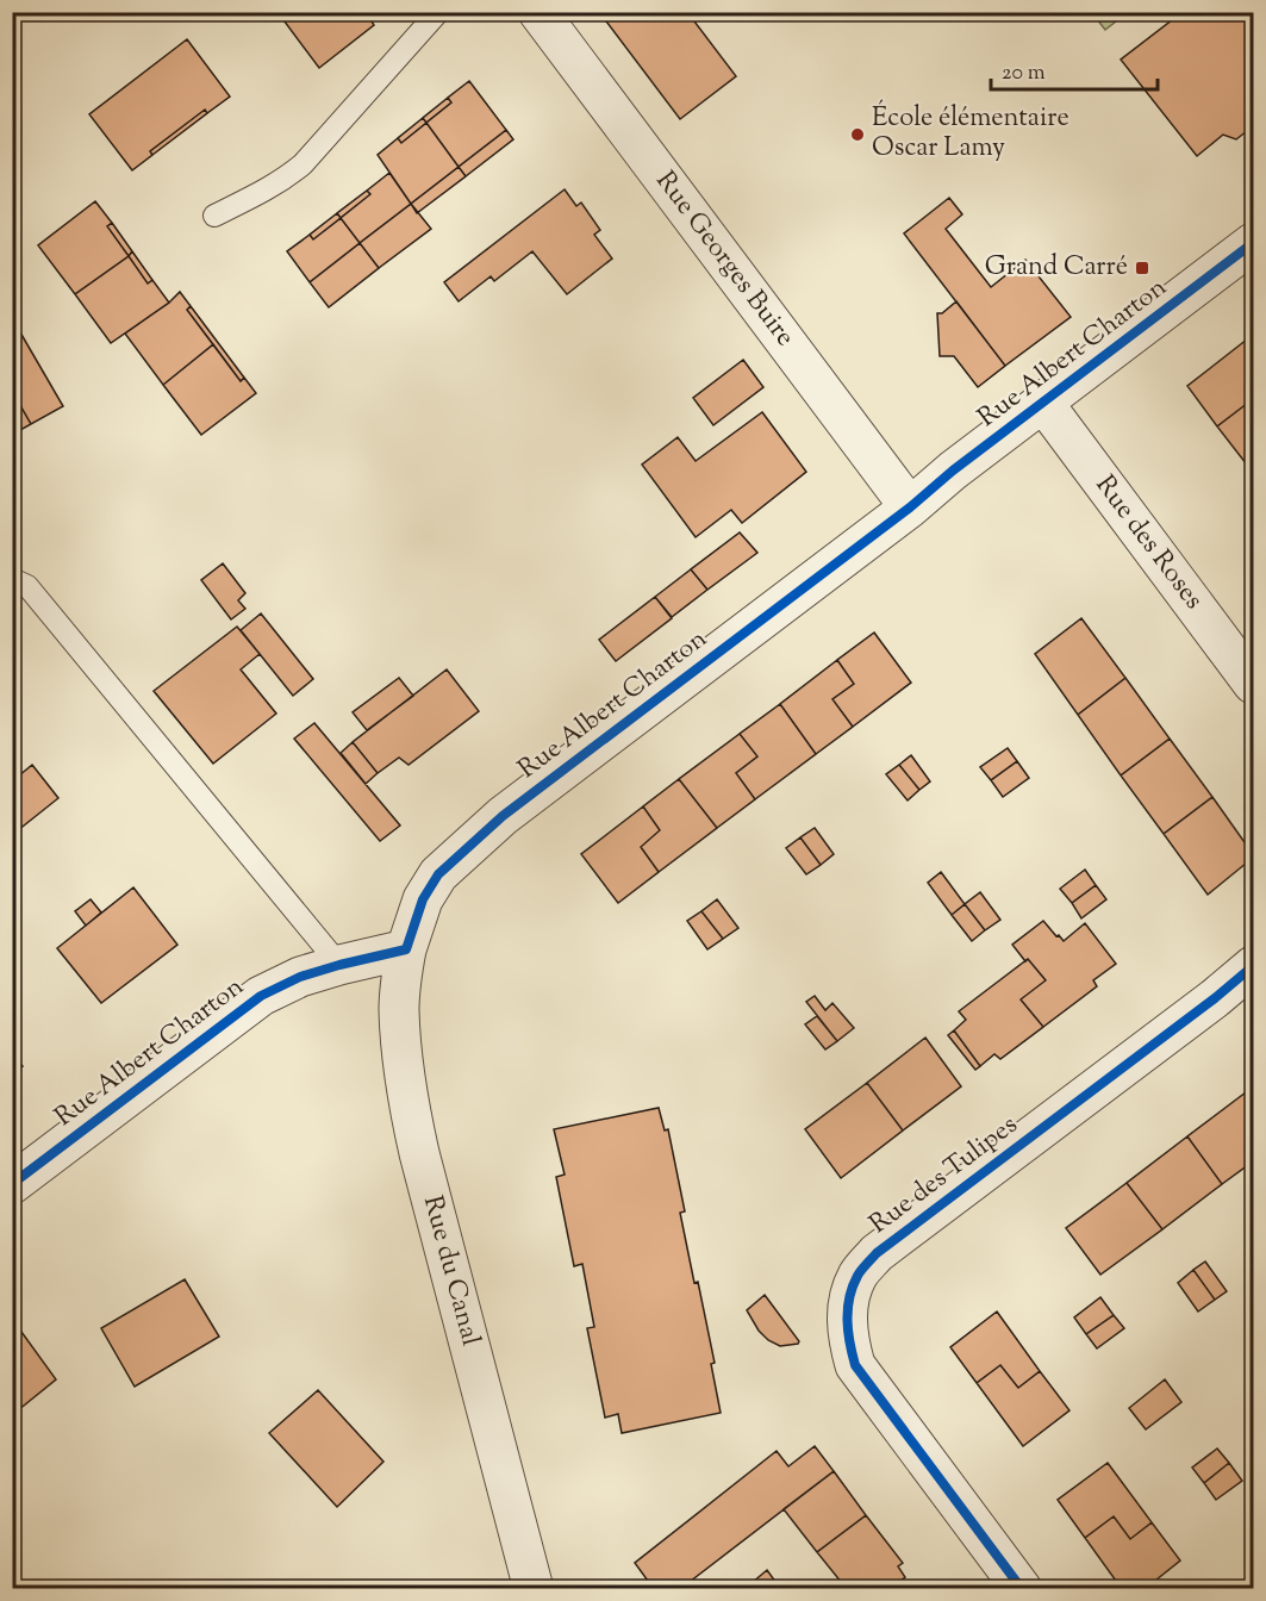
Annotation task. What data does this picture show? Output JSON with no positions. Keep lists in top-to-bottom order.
{
  "streets": {
    "street": [
      "Rue Georges Buire",
      "Rue Albert Charton",
      "Rue des Roses",
      "Rue des Tulipes",
      "Rue du Canal"
    ]
  },
  "crossings": [
    ["Rue Georges Buire", "Rue Albert Charton"],
    ["Rue Albert Charton", "Rue des Roses"],
    ["Rue Albert Charton", "Rue du Canal"]
  ],
  "places": {
    "other": ["École élémentaire Oscar Lamy"],
    "transit": ["Grand Carré"]
  },
  "scale_bar": "20 m"
}
